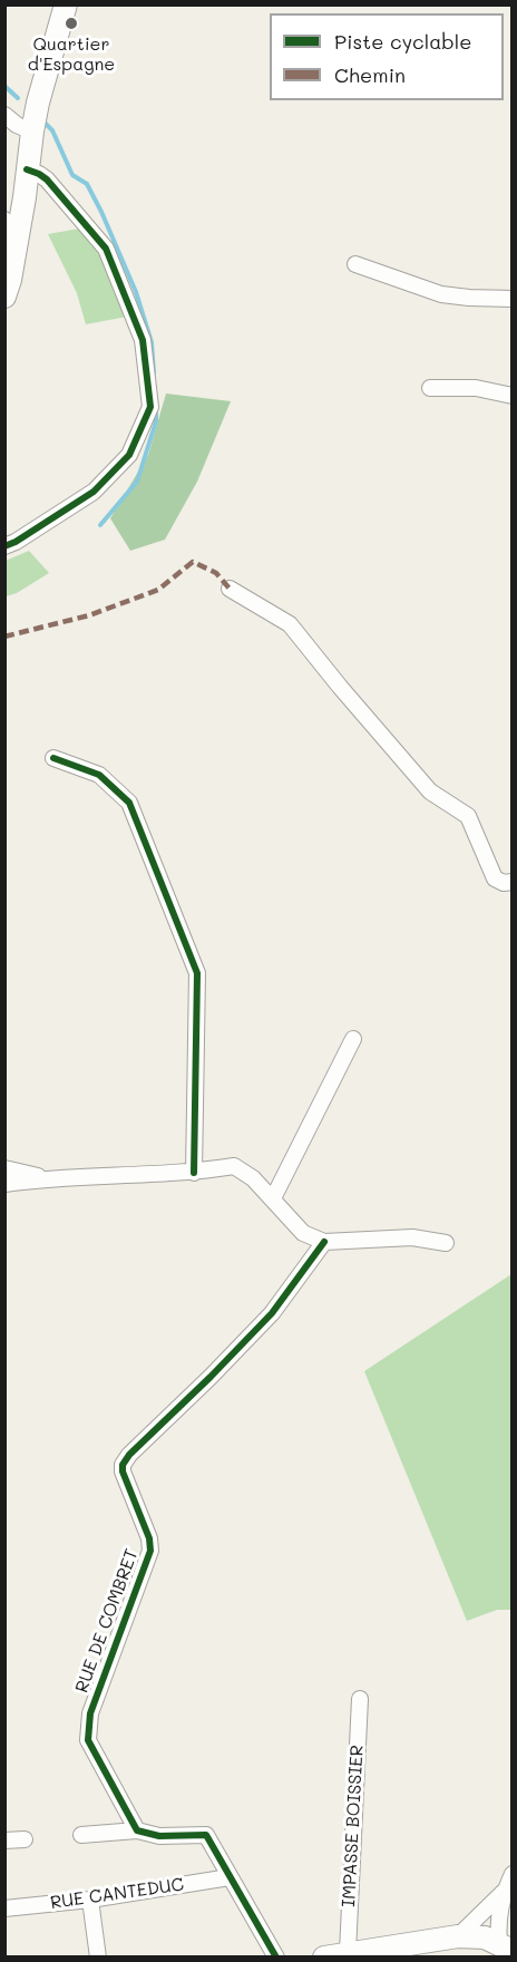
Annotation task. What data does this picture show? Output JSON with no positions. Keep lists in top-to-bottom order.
{
  "streets": {
    "street": ["RUE DE COMBRET", "IMPASSE BOISSIER", "RUE CANTEDUC"]
  },
  "places": ["Quartier d'Espagne"],
  "legend": ["Piste cyclable", "Chemin"]
}
